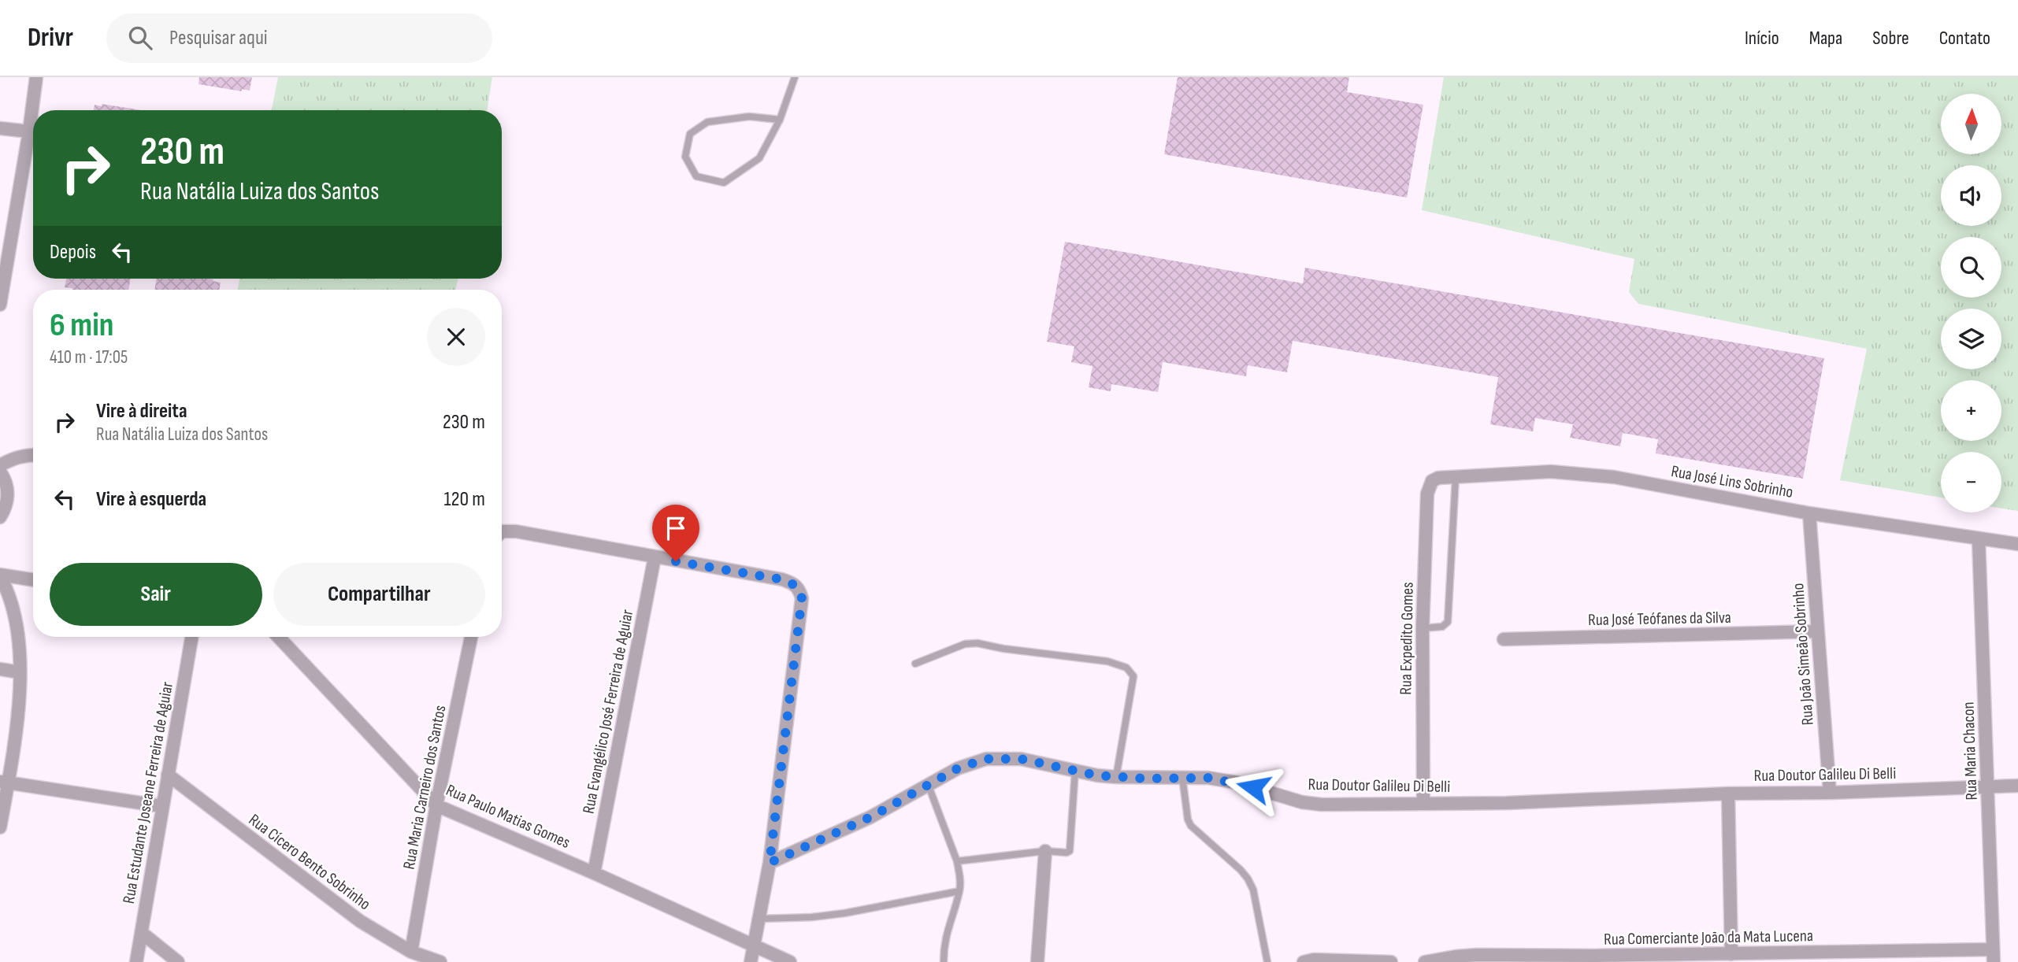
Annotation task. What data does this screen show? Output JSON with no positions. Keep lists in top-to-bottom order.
{
  "streets": {
    "street": [
      "Rua José Lins Sobrinho",
      "Rua José Teófanes da Silva",
      "Rua Expedito Gomes",
      "Rua João Simeão Sobrinho",
      "Rua Evangélico José Ferreira de Aguiar",
      "Rua Maria Chacon",
      "Rua Doutor Galileu Di Belli",
      "Rua Maria Carneiro dos Santos",
      "Rua Estudante Joseane Ferreira de Aguiar",
      "Rua Paulo Matias Gomes",
      "Rua Cícero Bento Sobrinho",
      "Rua Comerciante João da Mata Lucena"
    ]
  },
  "crossings": [
    ["Rua José Lins Sobrinho", "Rua Expedito Gomes"],
    ["Rua José Lins Sobrinho", "Rua João Simeão Sobrinho"],
    ["Rua José Lins Sobrinho", "Rua Maria Chacon"],
    ["Rua José Teófanes da Silva", "Rua João Simeão Sobrinho"],
    ["Rua Expedito Gomes", "Rua Doutor Galileu Di Belli"],
    ["Rua João Simeão Sobrinho", "Rua Doutor Galileu Di Belli"],
    ["Rua Evangélico José Ferreira de Aguiar", "Rua Paulo Matias Gomes"],
    ["Rua Maria Chacon", "Rua Doutor Galileu Di Belli"],
    ["Rua Maria Chacon", "Rua Comerciante João da Mata Lucena"],
    ["Rua Maria Carneiro dos Santos", "Rua Paulo Matias Gomes"],
    ["Rua Maria Carneiro dos Santos", "Rua Cícero Bento Sobrinho"],
    ["Rua Estudante Joseane Ferreira de Aguiar", "Rua Cícero Bento Sobrinho"]
  ],
  "north": "top",
  "page": {
    "header": "Drivr",
    "search": "Pesquisar aqui",
    "nav": [
      "Início",
      "Mapa",
      "Sobre",
      "Contato"
    ],
    "map_buttons": ["+", "−"],
    "turn": ["230 m", "Rua Natália Luiza dos Santos"],
    "then": "Depois",
    "heading": ["6 min", "410 m · 17:05"],
    "list": [
      {
        "name": "Vire à direita",
        "note": "Rua Natália Luiza dos Santos",
        "value": "230 m"
      },
      {
        "name": "Vire à esquerda",
        "value": "120 m"
      }
    ],
    "buttons": ["Sair", "Compartilhar"]
  }
}
